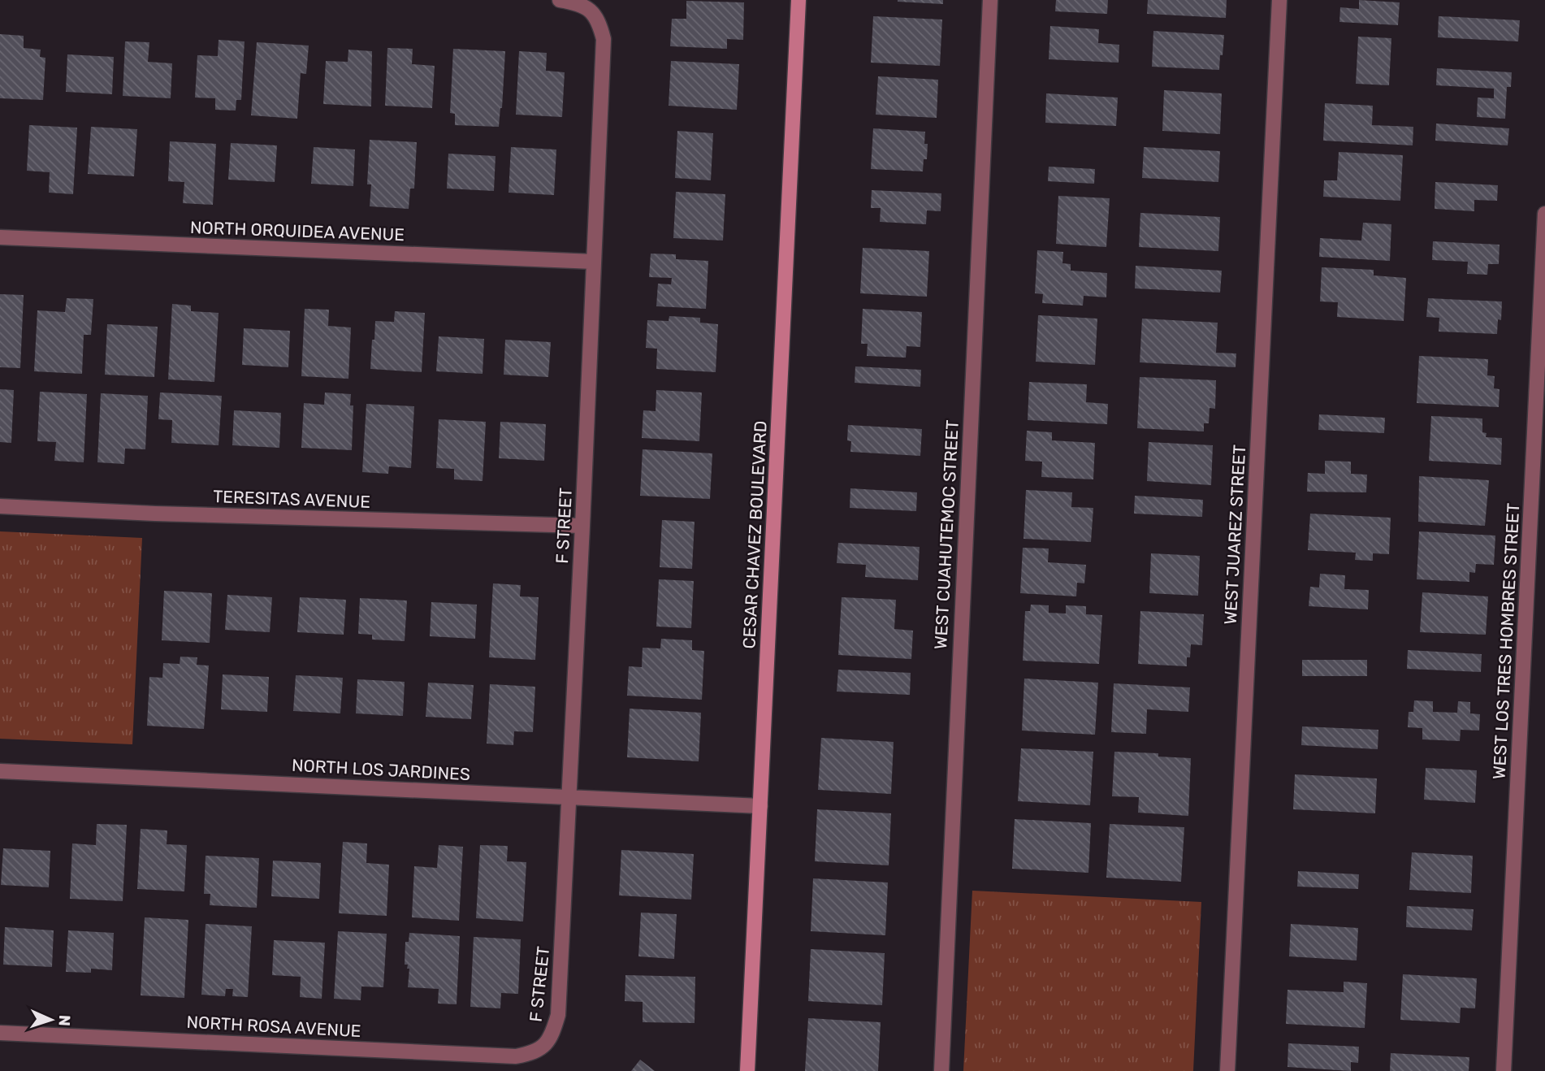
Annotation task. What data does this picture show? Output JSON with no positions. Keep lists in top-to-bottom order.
{
  "streets": {
    "street": [
      "NORTH ORQUIDEA AVENUE",
      "TERESITAS AVENUE",
      "F STREET",
      "CESAR CHAVEZ BOULEVARD",
      "WEST CUAHUTEMOC STREET",
      "WEST JUAREZ STREET",
      "WEST LOS TRES HOMBRES STREET",
      "NORTH LOS JARDINES",
      "NORTH ROSA AVENUE"
    ]
  },
  "crossings": [
    ["NORTH ORQUIDEA AVENUE", "F STREET"],
    ["TERESITAS AVENUE", "F STREET"],
    ["F STREET", "NORTH LOS JARDINES"],
    ["F STREET", "NORTH ROSA AVENUE"],
    ["CESAR CHAVEZ BOULEVARD", "NORTH LOS JARDINES"]
  ],
  "north": "right"
}
